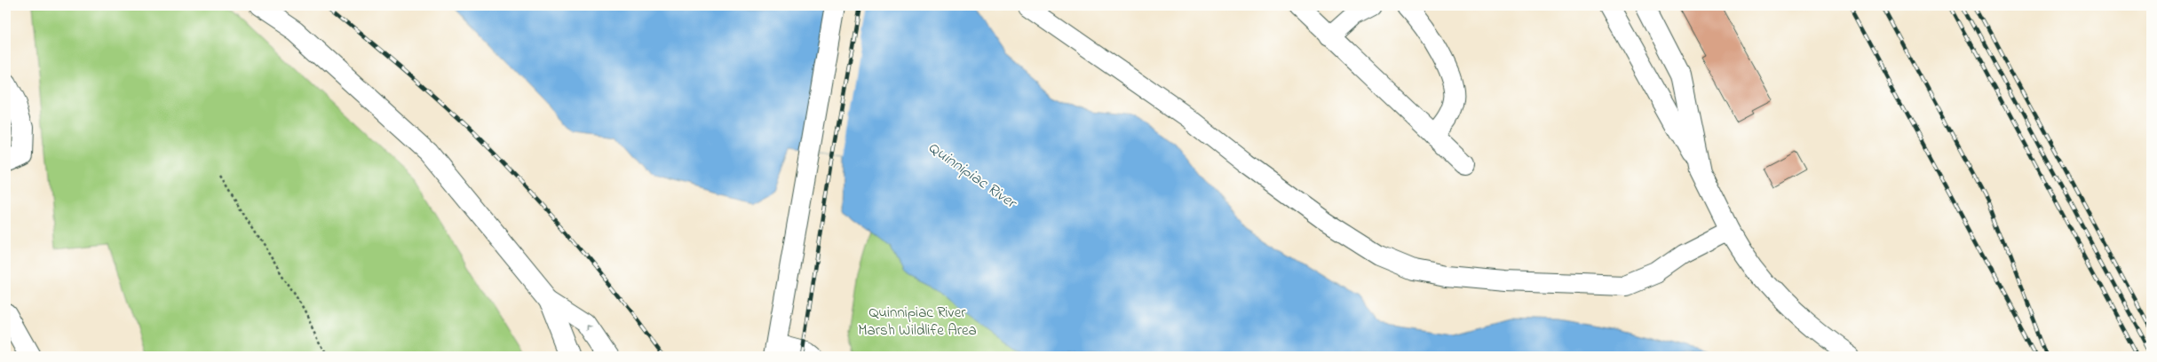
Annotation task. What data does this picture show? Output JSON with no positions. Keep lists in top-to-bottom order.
{
  "water": ["Quinnipiac River"],
  "parks": ["Quinnipiac River Marsh Wildlife Area"]
}
